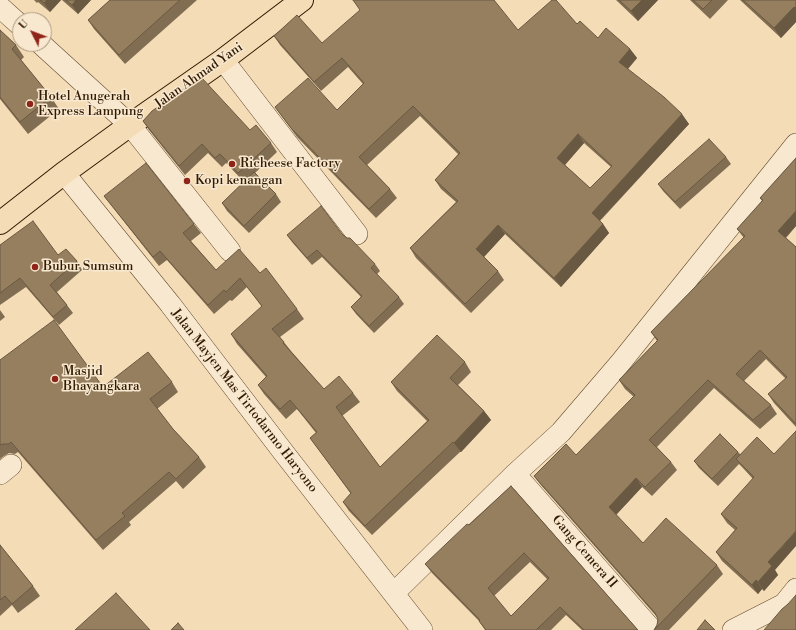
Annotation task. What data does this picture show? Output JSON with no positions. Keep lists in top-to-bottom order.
{
  "streets": {
    "main road": ["Jalan Ahmad Yani"],
    "street": ["Jalan Mayjen Mas Tirtodarmo Haryono", "Gang Cemera II"]
  },
  "crossings": [
    ["Jalan Ahmad Yani", "Jalan Mayjen Mas Tirtodarmo Haryono"]
  ],
  "places": [
    "Hotel Anugerah Express Lampung",
    "Richeese Factory",
    "Kopi kenangan",
    "Bubur Sumsum",
    "Masjid Bhayangkara"
  ],
  "north": "top left"
}
